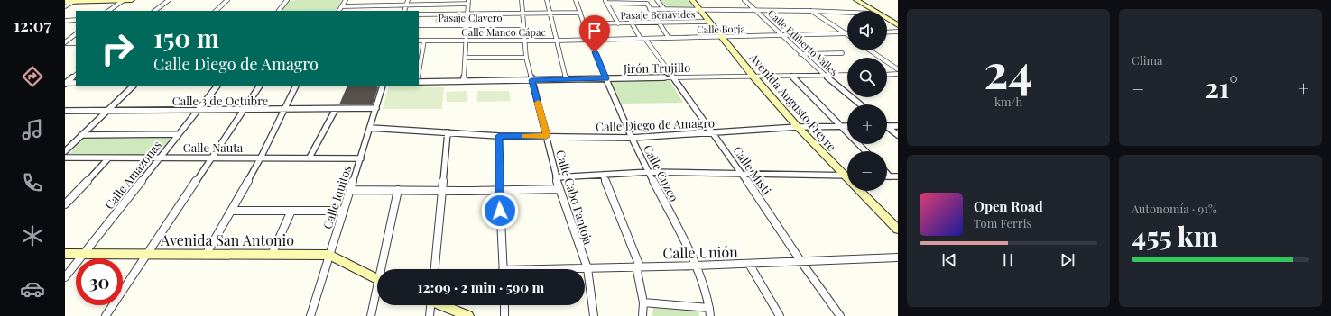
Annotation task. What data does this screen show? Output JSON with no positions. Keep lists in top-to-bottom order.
{
  "streets": {
    "main road": ["Avenida Augusto Freyre", "Avenida San Antonio"],
    "street": [
      "Pasaje Benavides",
      "Pasaje Clavero",
      "Calle Borja",
      "Calle Manco Cápac",
      "Calle Ediberto Valles",
      "Jirón Trujillo",
      "Calle 3 de Octubre",
      "Calle Diego de Amagro",
      "Calle Nauta",
      "Calle Misti",
      "Calle Cuzco",
      "Calle Amazonas",
      "Calle Iquitos",
      "Calle Cabo Pantoja",
      "Calle Unión"
    ]
  },
  "crossings": [
    ["Pasaje Benavides", "Avenida Augusto Freyre"],
    ["Pasaje Benavides", "Calle Misti"],
    ["Pasaje Benavides", "Calle Cuzco"],
    ["Pasaje Clavero", "Calle Cabo Pantoja"],
    ["Calle Borja", "Calle Manco Cápac"],
    ["Calle Borja", "Calle Ediberto Valles"],
    ["Calle Borja", "Avenida Augusto Freyre"],
    ["Calle Borja", "Calle Misti"],
    ["Calle Borja", "Calle Cuzco"],
    ["Calle Manco Cápac", "Calle Cuzco"],
    ["Calle Manco Cápac", "Calle Cabo Pantoja"],
    ["Calle Ediberto Valles", "Jirón Trujillo"],
    ["Jirón Trujillo", "Avenida Augusto Freyre"],
    ["Jirón Trujillo", "Calle Misti"],
    ["Jirón Trujillo", "Calle Cuzco"],
    ["Jirón Trujillo", "Calle Cabo Pantoja"],
    ["Calle 3 de Octubre", "Calle Amazonas"],
    ["Calle 3 de Octubre", "Calle Iquitos"],
    ["Avenida Augusto Freyre", "Calle Diego de Amagro"],
    ["Calle Diego de Amagro", "Calle Misti"],
    ["Calle Diego de Amagro", "Calle Cuzco"],
    ["Calle Diego de Amagro", "Calle Iquitos"],
    ["Calle Diego de Amagro", "Calle Cabo Pantoja"],
    ["Calle Nauta", "Calle Amazonas"],
    ["Calle Nauta", "Calle Iquitos"],
    ["Calle Misti", "Calle Unión"],
    ["Calle Cuzco", "Calle Unión"],
    ["Calle Amazonas", "Avenida San Antonio"],
    ["Calle Iquitos", "Avenida San Antonio"],
    ["Calle Cabo Pantoja", "Calle Unión"]
  ],
  "page": {
    "tabs": "12:07",
    "tile": [
      ["24", "km/h"],
      "Clima",
      ["Autonomía · 91%", "455 km"]
    ],
    "map_buttons": ["+", "−"],
    "turn": ["150 m", "Calle Diego de Amagro"],
    "heat": ["−", "21°", "+"],
    "song": ["Open Road", "Tom Ferris"],
    "limit": "30",
    "trip": "12:09 · 2 min · 590 m"
  }
}
